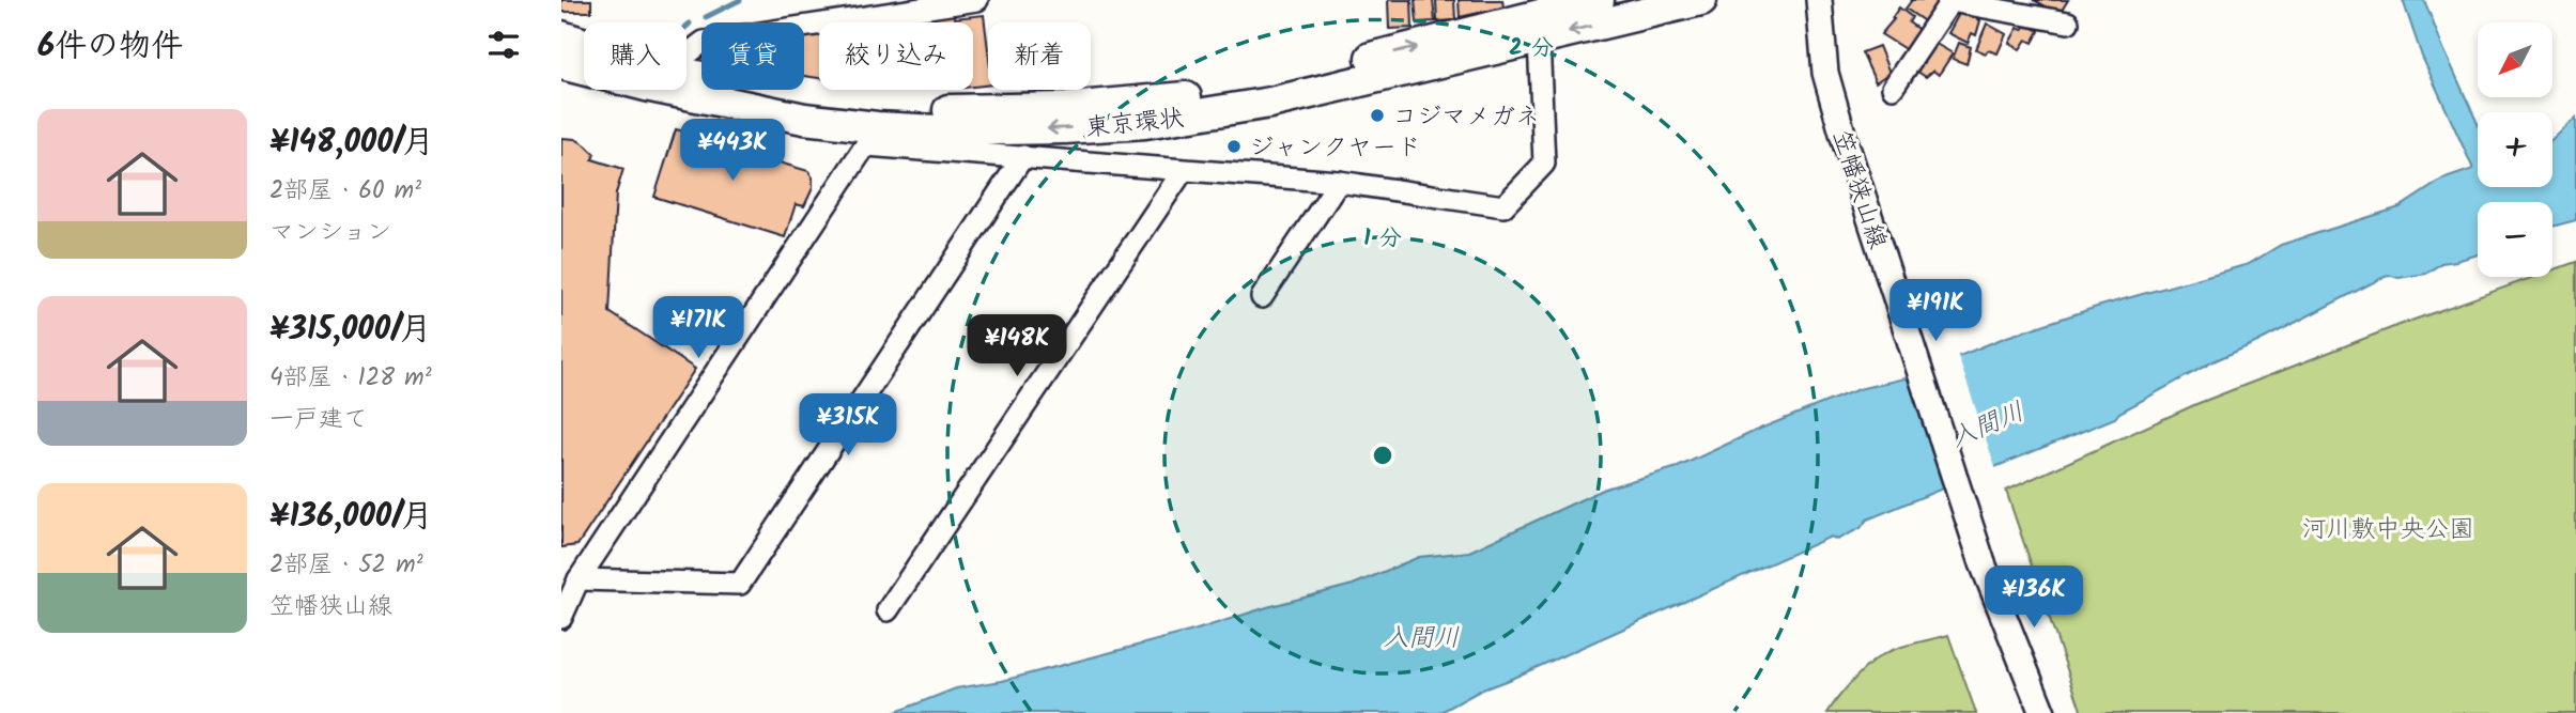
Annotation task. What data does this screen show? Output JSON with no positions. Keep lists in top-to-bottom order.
{
  "streets": {
    "highway": ["東京環状"],
    "main road": ["笠幡狭山線"]
  },
  "water": ["入間川"],
  "parks": ["河川敷中央公園"],
  "places": ["コジマメガネ", "ジャンクヤード"],
  "north": "bottom left",
  "page": {
    "heading": "6件の物件",
    "map_buttons": ["+", "−"],
    "chip": [
      "購入",
      "賃貸",
      "絞り込み",
      "新着"
    ],
    "list": [
      {
        "name": "¥148,000/月",
        "note": "2部屋 · 60 m² · マンション"
      },
      {
        "name": "¥315,000/月",
        "note": "4部屋 · 128 m² · 一戸建て"
      },
      {
        "name": "¥136,000/月",
        "note": "2部屋 · 52 m² · 笠幡狭山線"
      }
    ],
    "price": [
      "¥443K",
      "¥191K",
      "¥171K",
      "¥148K",
      "¥315K",
      "¥136K"
    ]
  },
  "rings": ["2 分", "1 分"]
}
